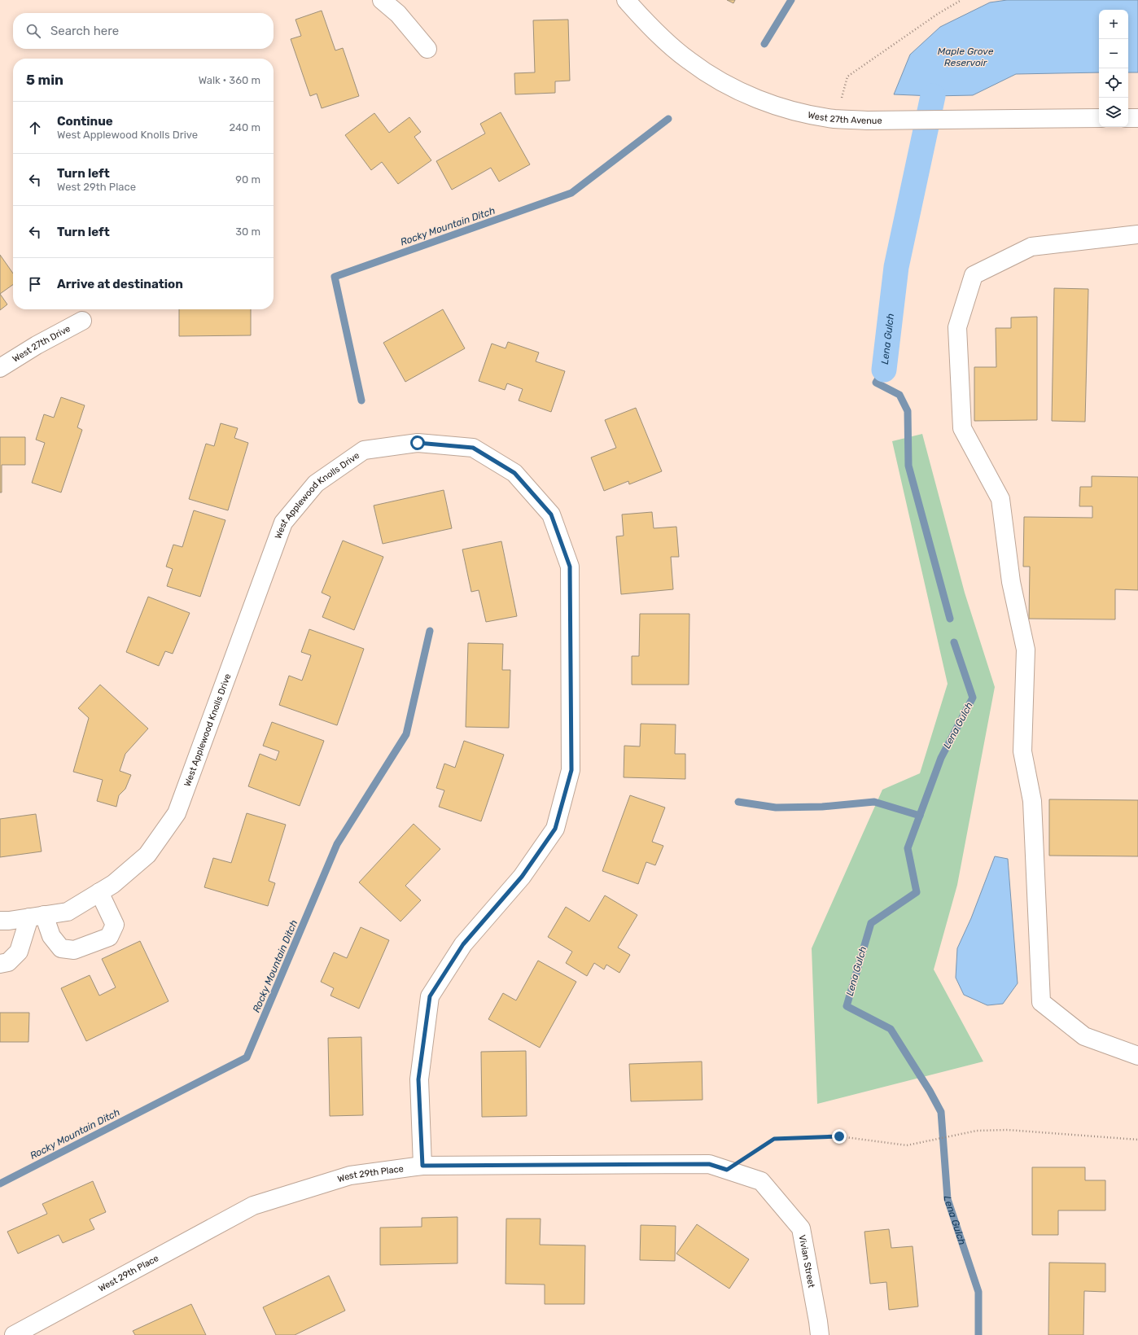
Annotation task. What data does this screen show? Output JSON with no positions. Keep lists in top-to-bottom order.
{
  "streets": {
    "street": [
      "West 27th Avenue",
      "West 27th Drive",
      "West Applewood Knolls Drive",
      "West 29th Place",
      "Vivian Street"
    ]
  },
  "crossings": [
    ["West Applewood Knolls Drive", "West 29th Place"],
    ["West 29th Place", "Vivian Street"]
  ],
  "water": ["Maple Grove Reservoir", "Rocky Mountain Ditch", "Lena Gulch"],
  "page": {
    "map_buttons": ["+", "−"],
    "search": "Search here",
    "heading": ["5 min", "Walk · 360 m"],
    "list": [
      ["Continue", "West Applewood Knolls Drive", "240 m"],
      ["Turn left", "West 29th Place", "90 m"],
      ["Turn left", "30 m"],
      "Arrive at destination"
    ]
  }
}
